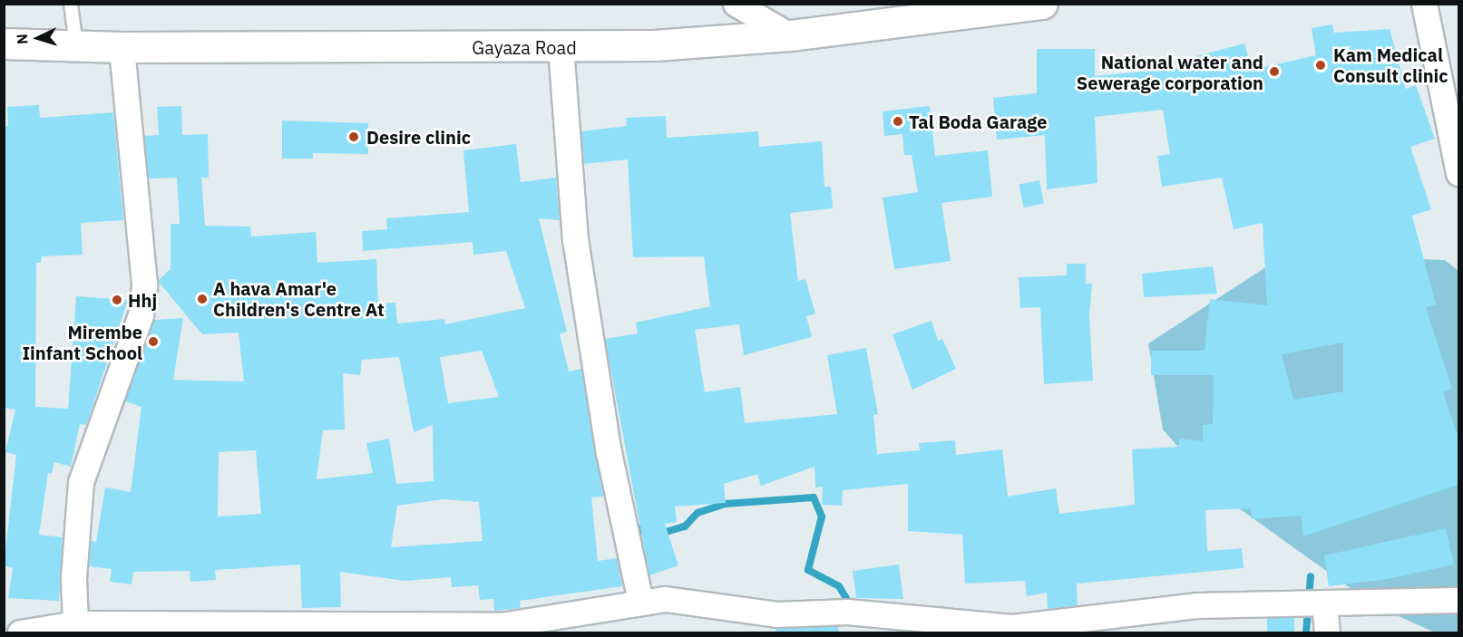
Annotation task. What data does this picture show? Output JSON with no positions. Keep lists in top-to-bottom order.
{
  "streets": {
    "main road": ["Gayaza Road"]
  },
  "places": [
    "Kam Medical Consult clinic",
    "National water and Sewerage corporation",
    "Tal Boda Garage",
    "Desire clinic",
    "A hava Amar'e Children's Centre At",
    "Hhj",
    "Mirembe Iinfant School"
  ],
  "north": "left"
}
